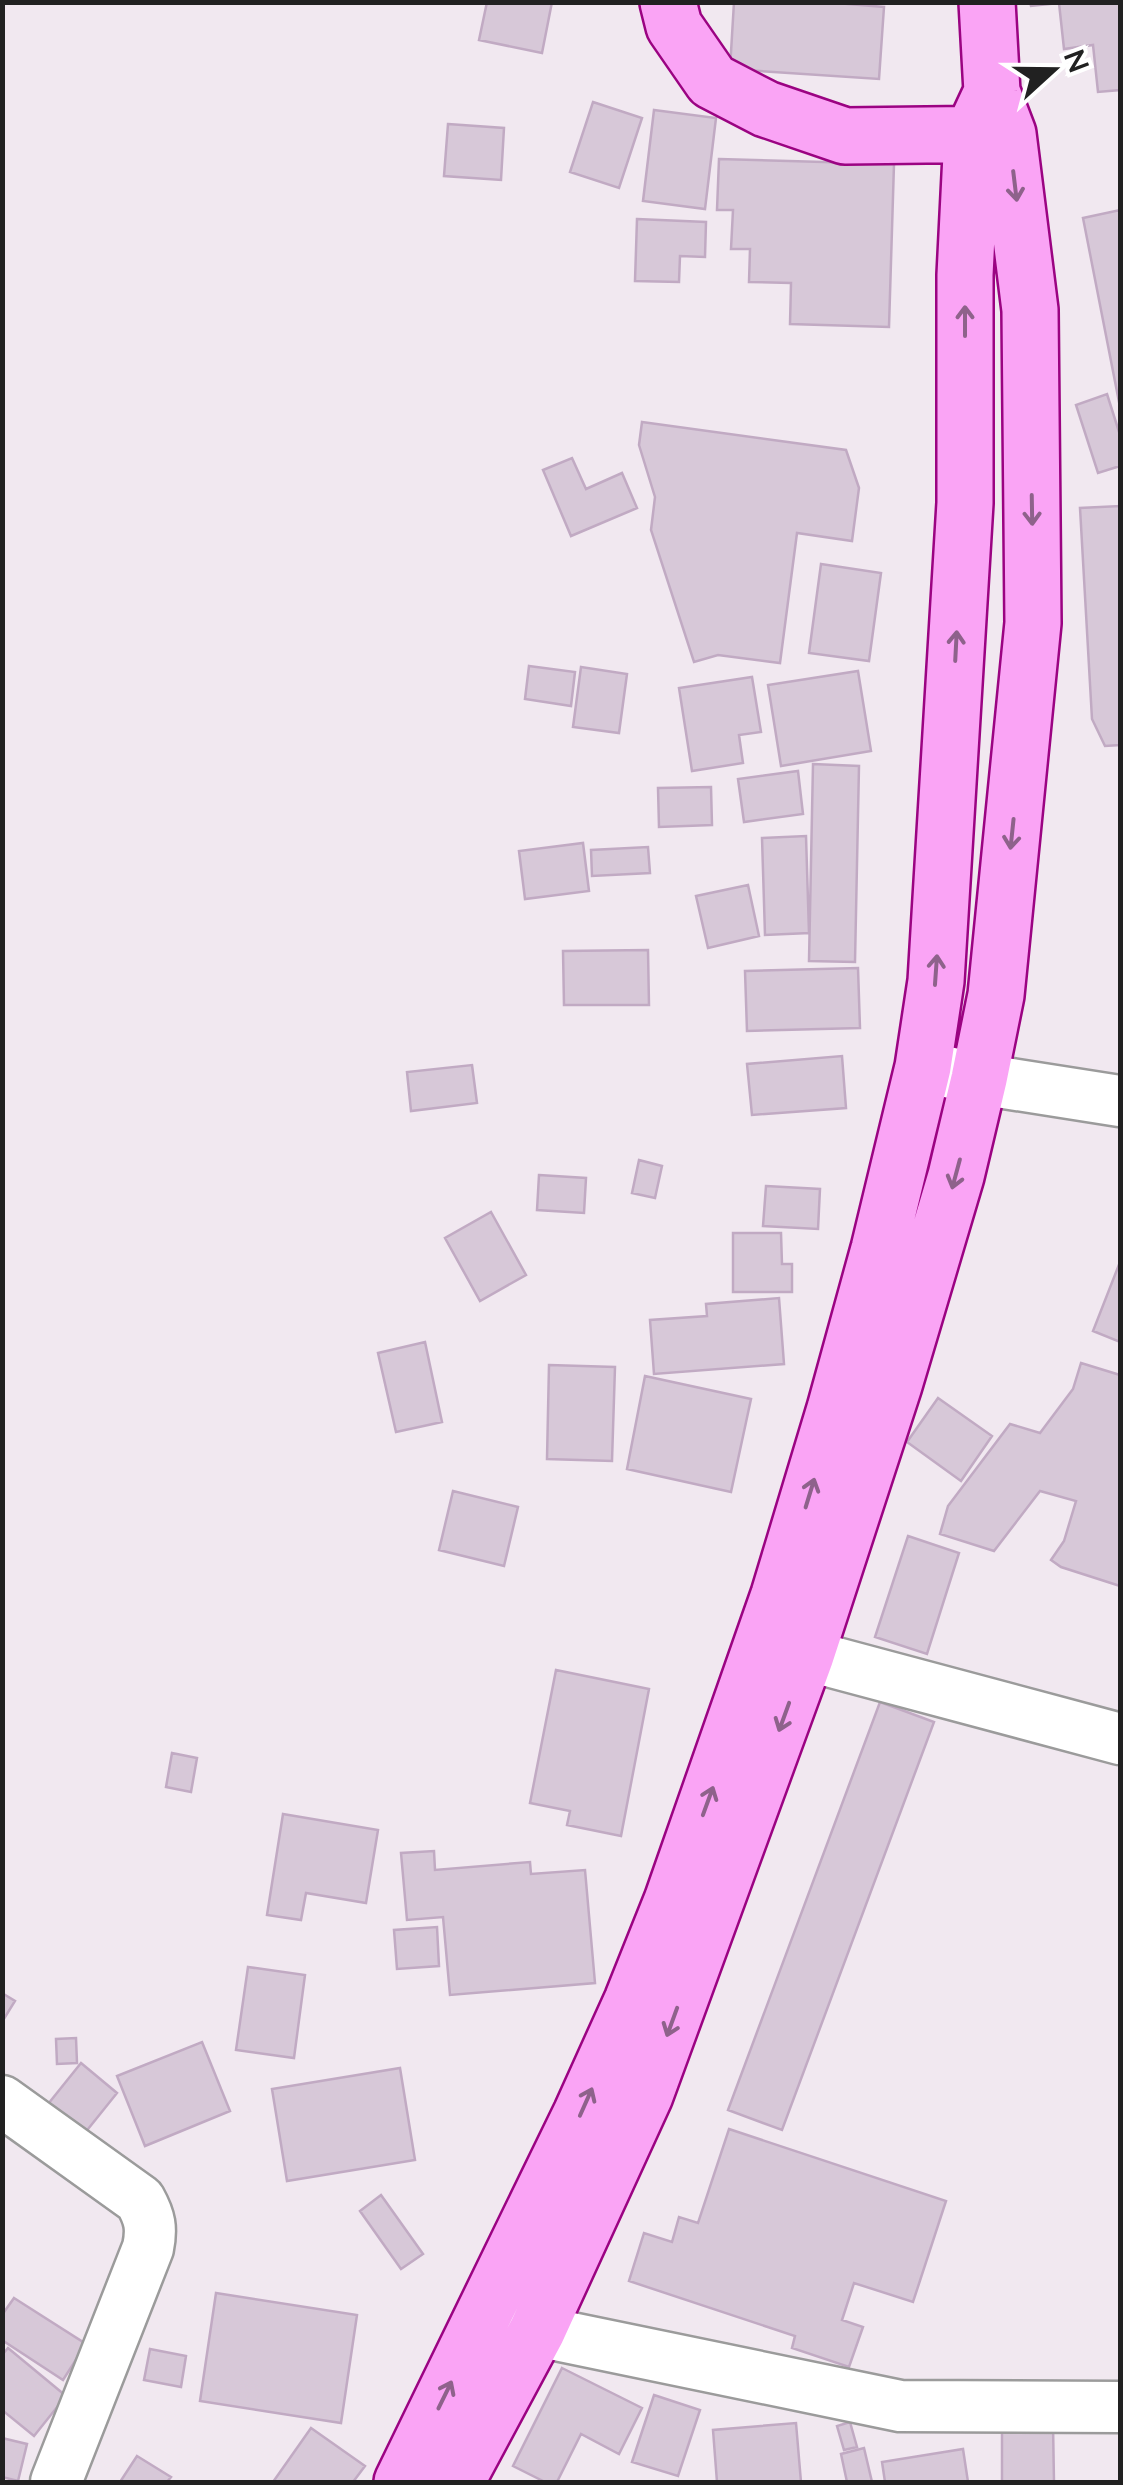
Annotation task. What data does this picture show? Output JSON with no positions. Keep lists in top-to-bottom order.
{
  "north": "right"
}
